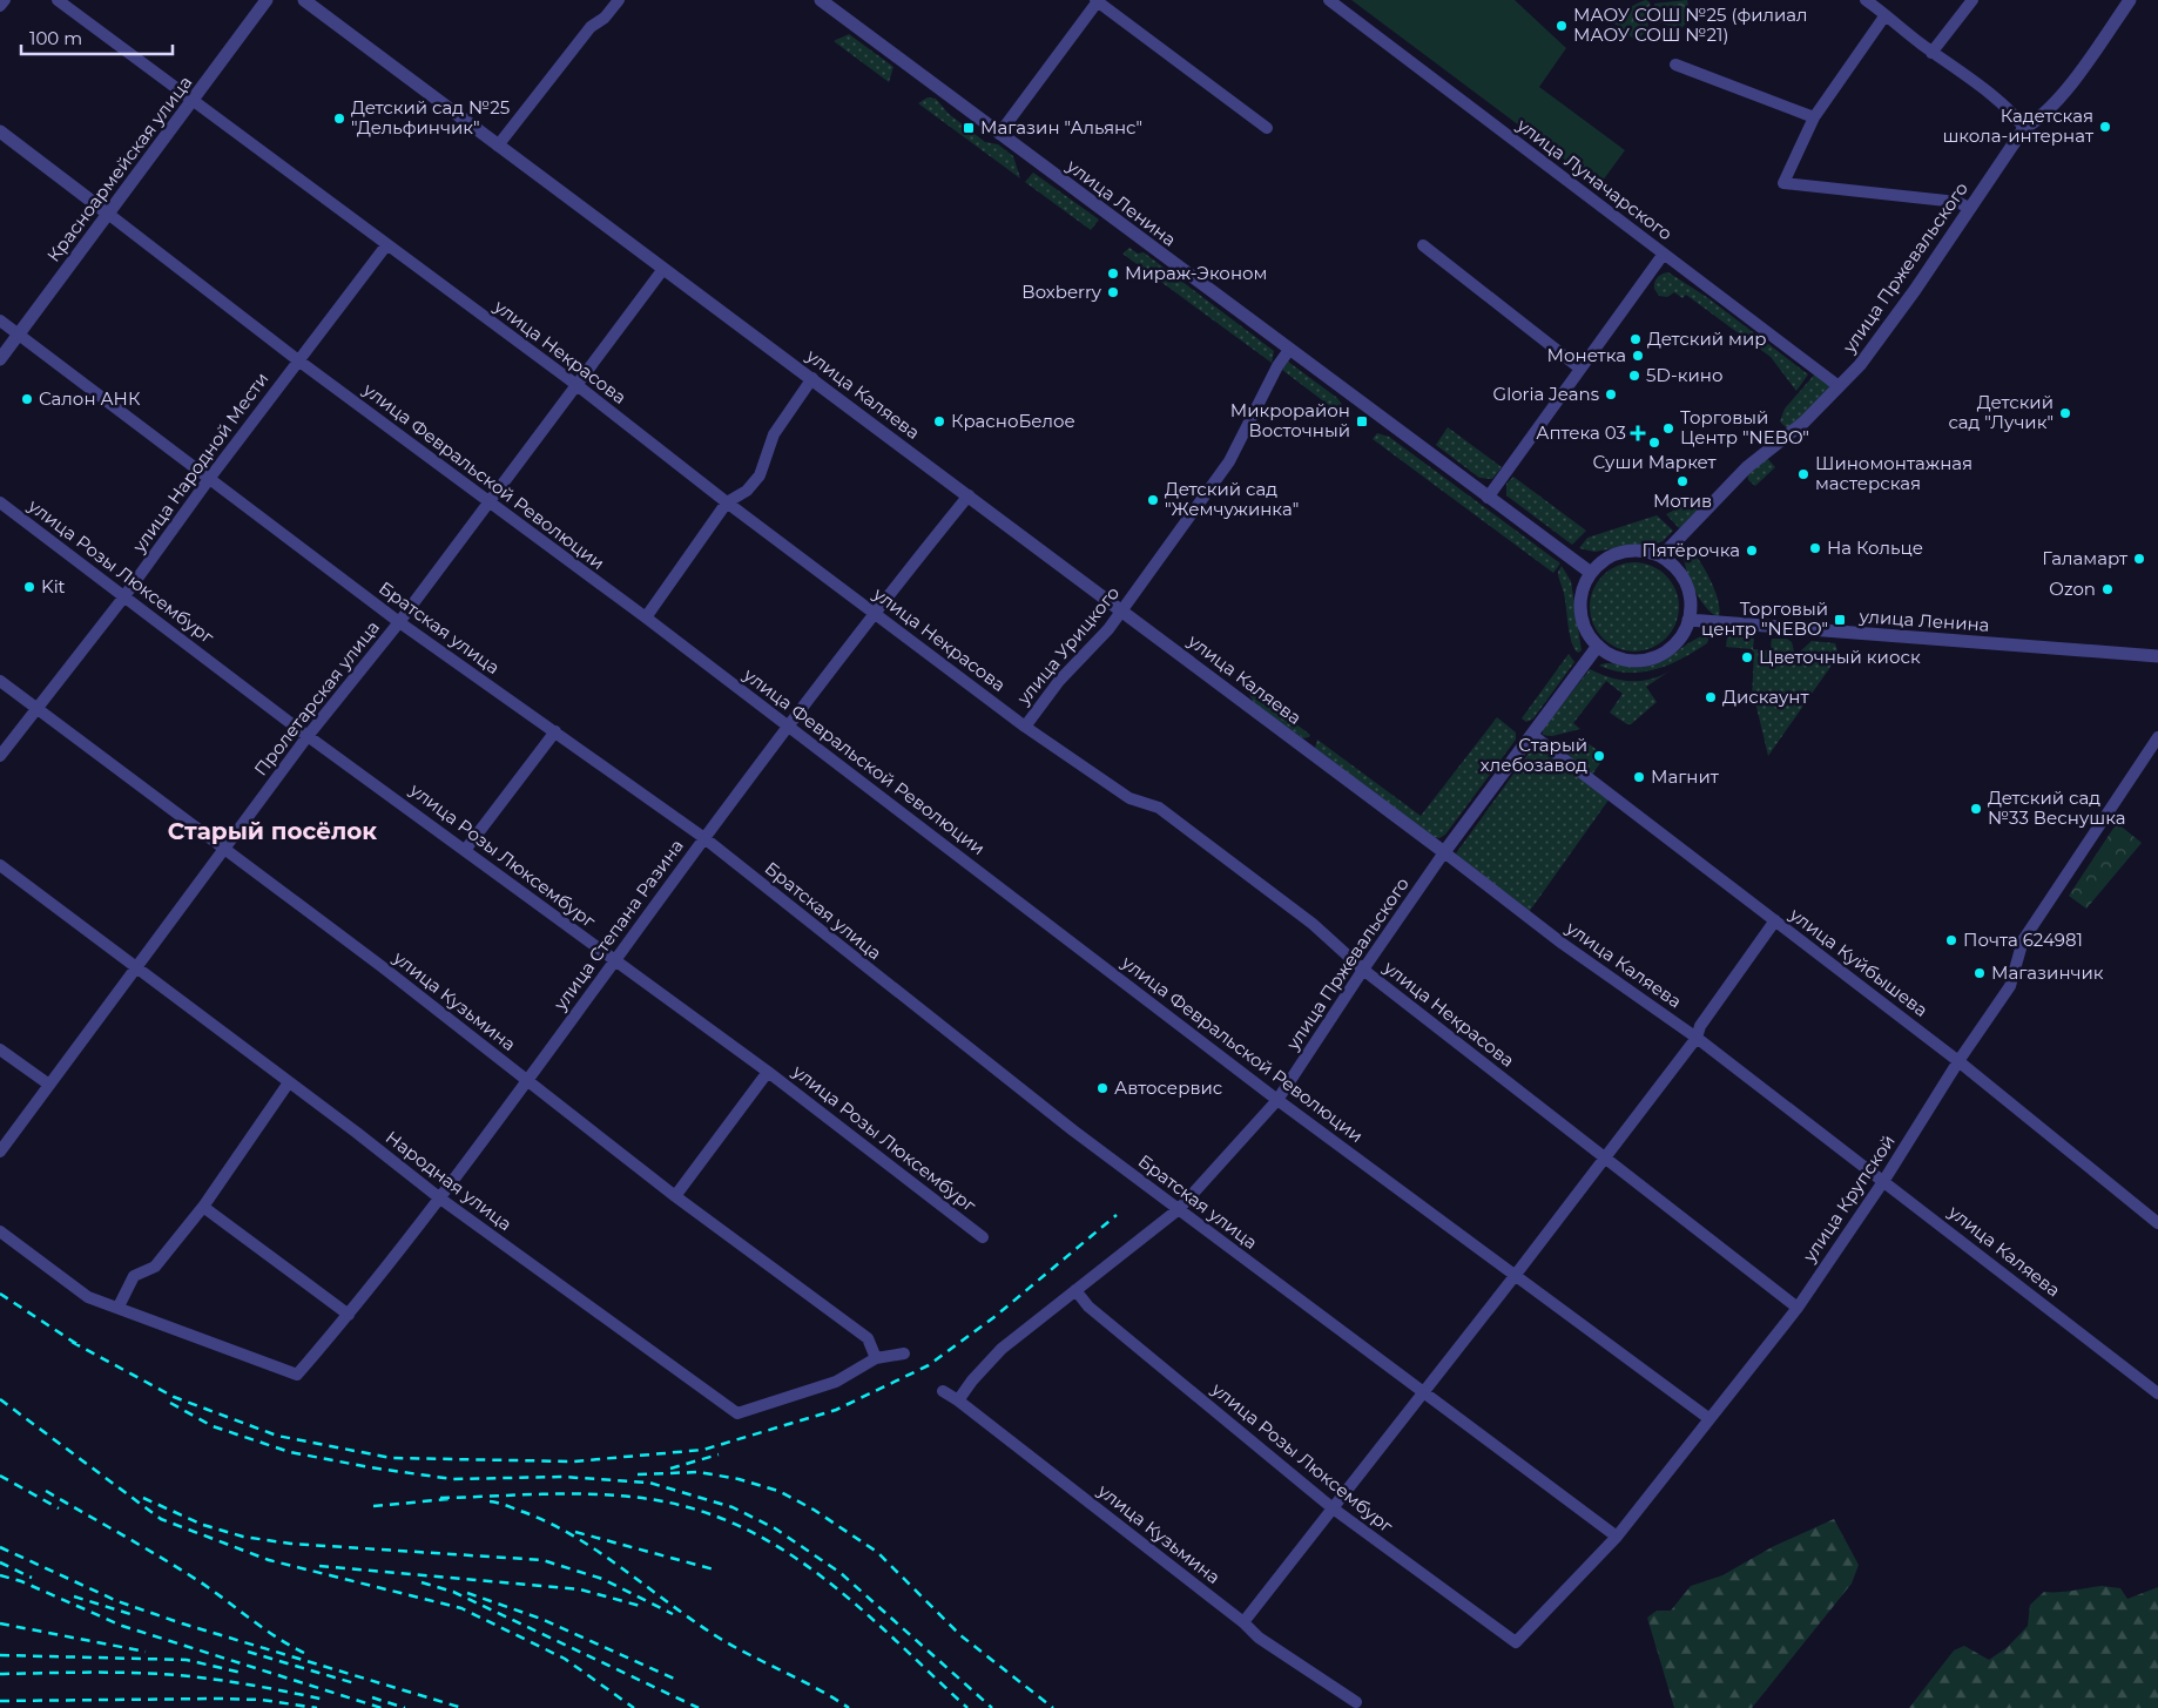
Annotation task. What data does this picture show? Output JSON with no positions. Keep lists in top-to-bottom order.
{
  "streets": {
    "street": [
      "Красноармейская улица",
      "улица Луначарского",
      "улица Ленина",
      "улица Пржевальского",
      "улица Некрасова",
      "улица Каляева",
      "улица Народной Мести",
      "улица Февральской Революции",
      "улица Розы Люксембург",
      "Братская улица",
      "улица Урицкого",
      "Пролетарская улица",
      "улица Степана Разина",
      "улица Куйбышева",
      "улица Кузьмина",
      "Народная улица",
      "улица Крупской"
    ]
  },
  "crossings": [
    ["Красноармейская улица", "улица Некрасова"],
    ["Красноармейская улица", "улица Февральской Революции"],
    ["Красноармейская улица", "Братская улица"],
    ["улица Луначарского", "улица Пржевальского"],
    ["улица Ленина", "улица Пржевальского"],
    ["улица Ленина", "улица Урицкого"],
    ["улица Пржевальского", "улица Некрасова"],
    ["улица Пржевальского", "улица Каляева"],
    ["улица Пржевальского", "улица Февральской Революции"],
    ["улица Пржевальского", "улица Розы Люксембург"],
    ["улица Пржевальского", "Братская улица"],
    ["улица Пржевальского", "улица Куйбышева"],
    ["улица Пржевальского", "улица Кузьмина"],
    ["улица Некрасова", "улица Народной Мести"],
    ["улица Некрасова", "улица Урицкого"],
    ["улица Некрасова", "Пролетарская улица"],
    ["улица Некрасова", "улица Степана Разина"],
    ["улица Некрасова", "улица Крупской"],
    ["улица Каляева", "улица Урицкого"],
    ["улица Каляева", "Пролетарская улица"],
    ["улица Каляева", "улица Степана Разина"],
    ["улица Каляева", "улица Крупской"],
    ["улица Народной Мести", "улица Февральской Революции"],
    ["улица Народной Мести", "улица Розы Люксембург"],
    ["улица Народной Мести", "Братская улица"],
    ["улица Народной Мести", "улица Кузьмина"],
    ["улица Февральской Революции", "Пролетарская улица"],
    ["улица Февральской Революции", "улица Степана Разина"],
    ["улица Февральской Революции", "улица Крупской"],
    ["улица Розы Люксембург", "Пролетарская улица"],
    ["улица Розы Люксембург", "улица Степана Разина"],
    ["улица Розы Люксембург", "улица Крупской"],
    ["Братская улица", "Пролетарская улица"],
    ["Братская улица", "улица Степана Разина"],
    ["Братская улица", "улица Крупской"],
    ["Пролетарская улица", "улица Кузьмина"],
    ["Пролетарская улица", "Народная улица"],
    ["улица Степана Разина", "улица Кузьмина"],
    ["улица Степана Разина", "Народная улица"],
    ["улица Куйбышева", "улица Крупской"],
    ["улица Кузьмина", "Народная улица"]
  ],
  "districts": ["Старый посёлок"],
  "places": {
    "other": [
      "МАОУ СОШ №25 (филиал МАОУ СОШ №21)",
      "Детский сад №25 \"Дельфинчик\"",
      "Кадетская школа-интернат",
      "Мираж-Эконом",
      "Boxberry",
      "Детский мир",
      "Монетка",
      "5D-кино",
      "Gloria Jeans",
      "Салон АНК",
      "Детский сад \"Лучик\"",
      "КрасноБелое",
      "Торговый Центр \"NEBO\"",
      "Суши Маркет",
      "Шиномонтажная мастерская",
      "Мотив",
      "Детский сад \"Жемчужинка\"",
      "На Кольце",
      "Пятёрочка",
      "Галамарт",
      "Kit",
      "Ozon",
      "Цветочный киоск",
      "Дискаунт",
      "Старый хлебозавод",
      "Магнит",
      "Детский сад №33 Веснушка",
      "Почта 624981",
      "Магазинчик",
      "Автосервис"
    ],
    "transit": ["Магазин \"Альянс\"", "Микрорайон Восточный", "Торговый центр \"NEBO\""],
    "health": ["Аптека 03"]
  },
  "scale_bar": "100 m"
}
